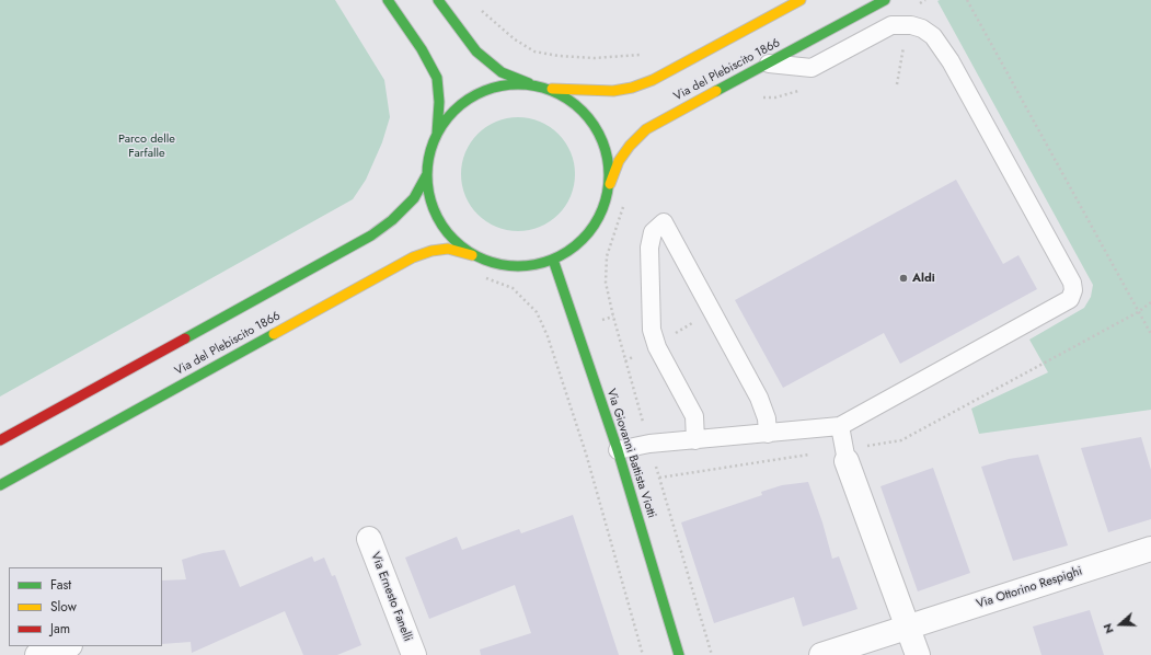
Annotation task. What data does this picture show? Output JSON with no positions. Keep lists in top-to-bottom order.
{
  "streets": {
    "main road": ["Via del Plebiscito 1866", "Via Giovanni Battista Viotti"],
    "street": ["Via Ottorino Respighi", "Via Ernesto Fanelli"]
  },
  "parks": ["Parco delle Farfalle"],
  "places": ["Aldi"],
  "legend": ["Fast", "Slow", "Jam"],
  "north": "left"
}
